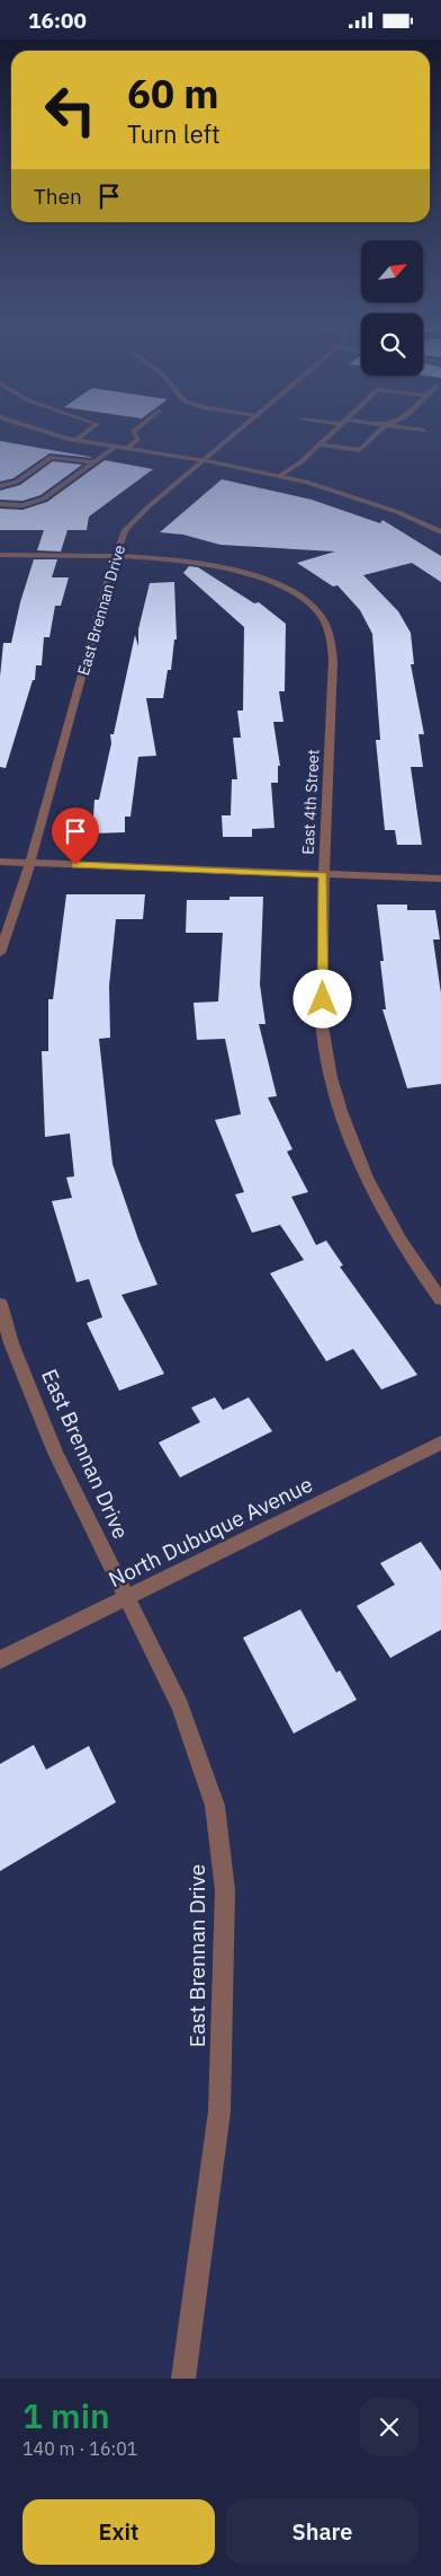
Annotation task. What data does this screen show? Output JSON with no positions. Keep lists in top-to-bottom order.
{
  "streets": {
    "street": ["East Brennan Drive", "East 4th Street", "North Dubuque Avenue"]
  },
  "crossings": [
    ["East Brennan Drive", "East 4th Street"],
    ["East Brennan Drive", "North Dubuque Avenue"]
  ],
  "north": "top right",
  "page": {
    "status": "16:00",
    "turn": ["60 m", "Turn left"],
    "then": "Then",
    "heading": ["1 min", "140 m · 16:01"],
    "buttons": ["Exit", "Share"]
  }
}
